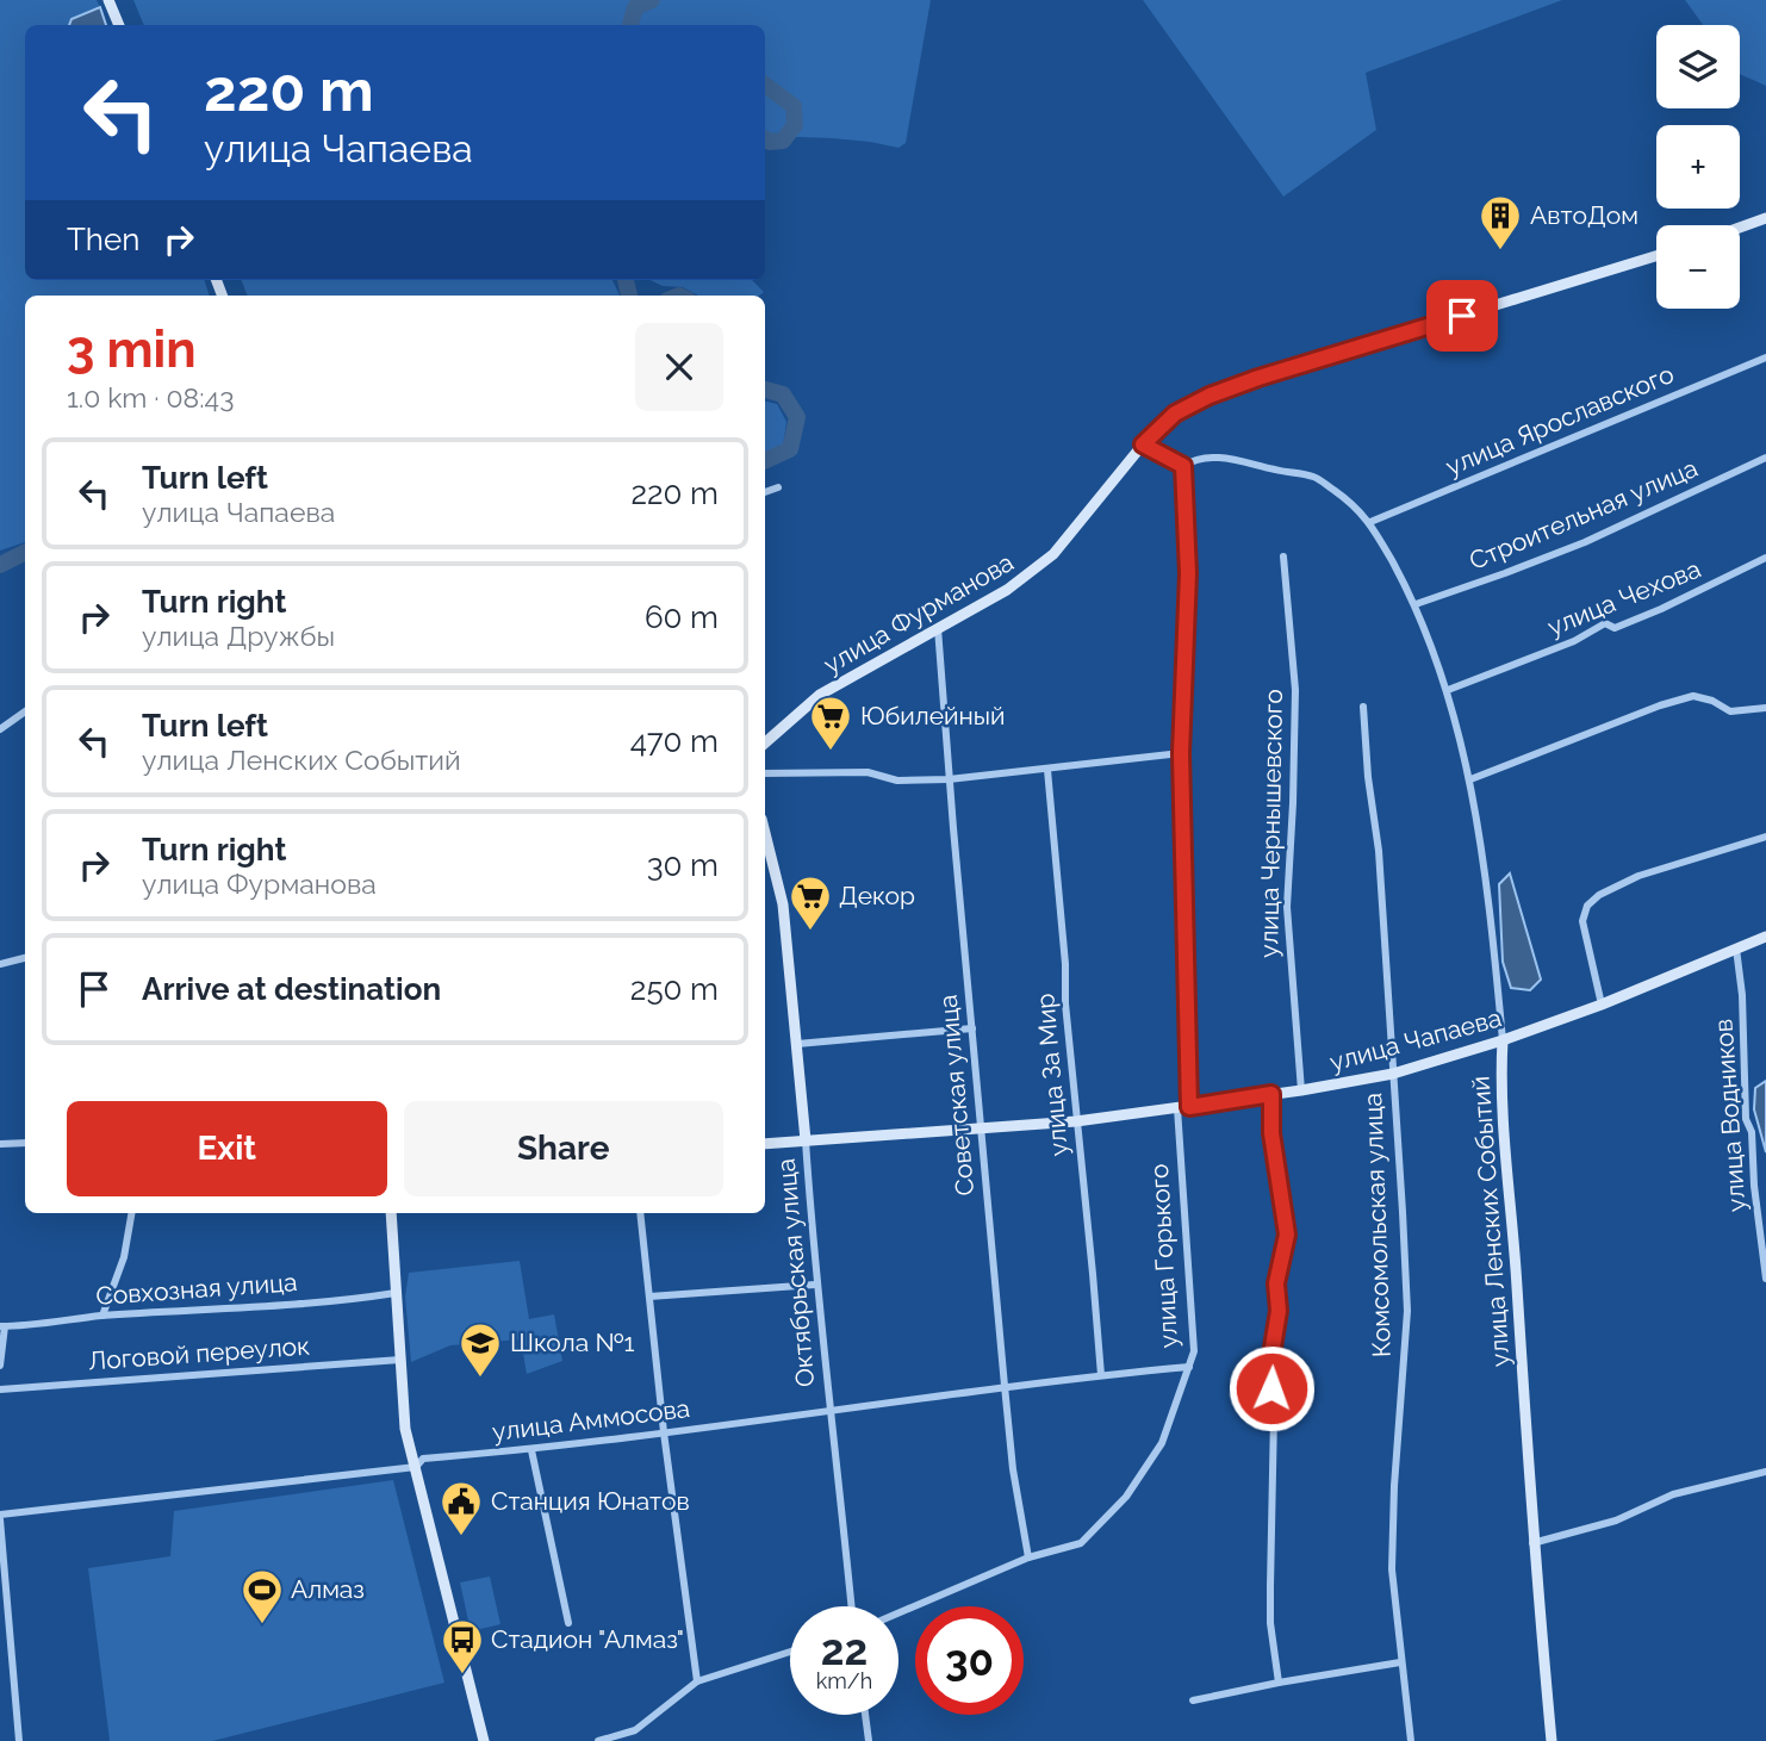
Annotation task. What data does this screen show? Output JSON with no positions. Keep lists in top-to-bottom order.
{
  "streets": {
    "main road": [
      "улица Фурманова",
      "улица Чапаева",
      "улица Ленских Событий",
      "Октябрьская улица"
    ],
    "street": [
      "улица Ярославского",
      "Строительная улица",
      "улица Чехова",
      "улица Чернышевского",
      "улица За Мир",
      "Советская улица",
      "улица Водников",
      "Комсомольская улица",
      "улица Горького",
      "Совхозная улица",
      "Логовой переулок",
      "улица Аммосова"
    ]
  },
  "crossings": [
    ["улица Ярославского", "улица Ленских Событий"],
    ["Строительная улица", "улица Ленских Событий"],
    ["улица Чехова", "улица Ленских Событий"],
    ["улица Фурманова", "Советская улица"],
    ["улица Чернышевского", "улица Чапаева"],
    ["улица Чапаева", "улица За Мир"],
    ["улица Чапаева", "Советская улица"],
    ["улица Чапаева", "улица Водников"],
    ["улица Чапаева", "улица Ленских Событий"],
    ["улица Чапаева", "Комсомольская улица"],
    ["улица Чапаева", "улица Горького"],
    ["улица Чапаева", "Октябрьская улица"],
    ["улица За Мир", "улица Аммосова"],
    ["Советская улица", "улица Горького"],
    ["Советская улица", "улица Аммосова"],
    ["улица Ленских Событий", "улица Горького"],
    ["улица Горького", "улица Аммосова"],
    ["Октябрьская улица", "улица Аммосова"]
  ],
  "places": {
    "building": ["АвтоДом"],
    "supermarket": ["Юбилейный", "Декор"],
    "school or university": ["Школа №1"],
    "public building": ["Станция Юнатов"],
    "sports": ["Алмаз"],
    "bus stop": ["Стадион \"Алмаз\""]
  },
  "page": {
    "map_buttons": ["+", "−"],
    "turn": ["220 m", "улица Чапаева"],
    "then": "Then",
    "heading": ["3 min", "1.0 km · 08:43"],
    "list": [
      {
        "name": "Turn left",
        "note": "улица Чапаева",
        "value": "220 m"
      },
      {
        "name": "Turn right",
        "note": "улица Дружбы",
        "value": "60 m"
      },
      {
        "name": "Turn left",
        "note": "улица Ленских Событий",
        "value": "470 m"
      },
      {
        "name": "Turn right",
        "note": "улица Фурманова",
        "value": "30 m"
      },
      {
        "name": "Arrive at destination",
        "value": "250 m"
      }
    ],
    "buttons": ["Exit", "Share"],
    "speed": "22 km/h",
    "limit": "30"
  }
}
